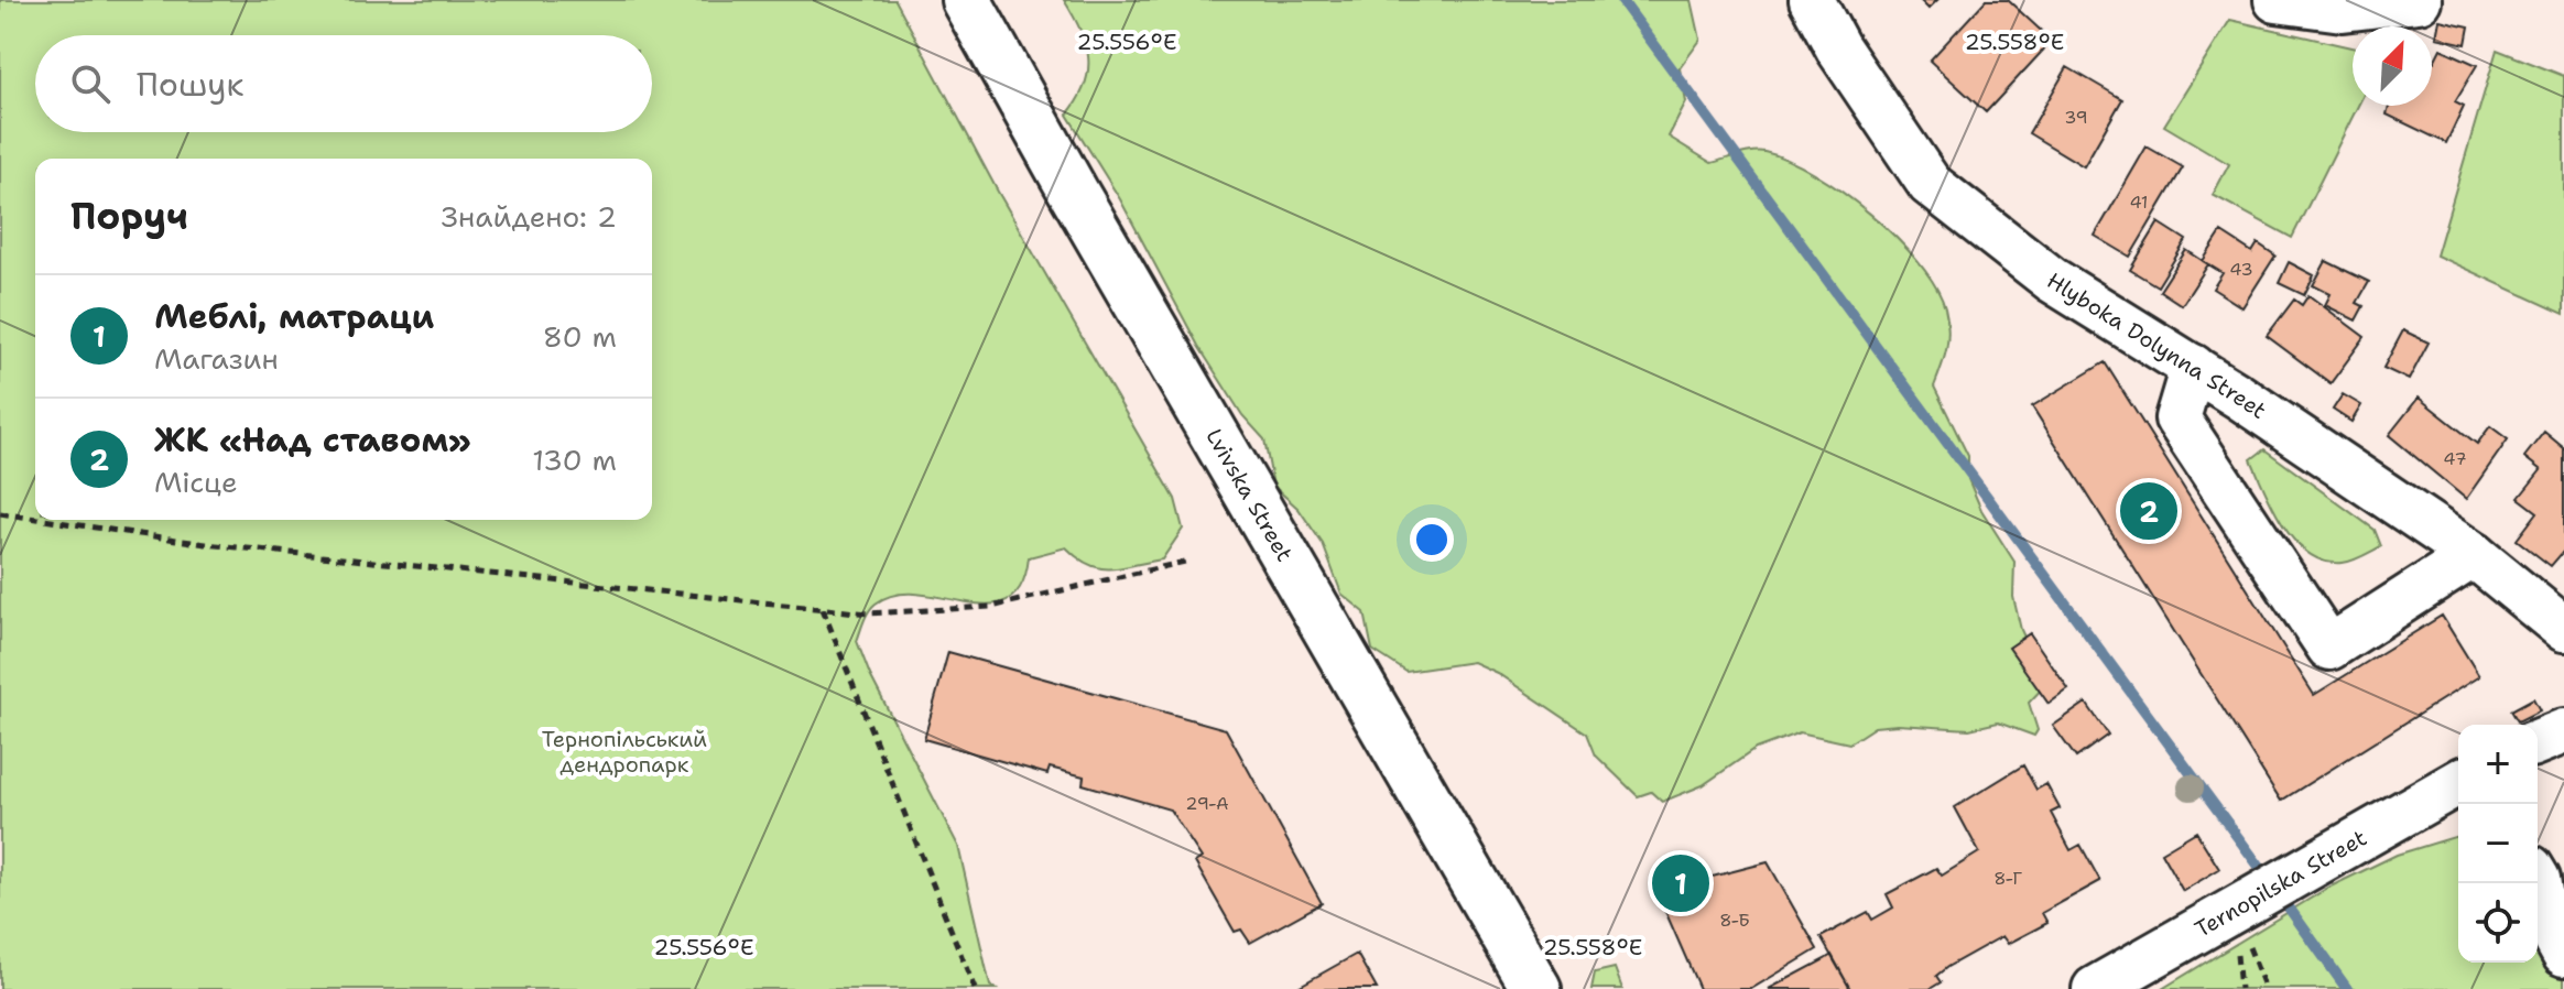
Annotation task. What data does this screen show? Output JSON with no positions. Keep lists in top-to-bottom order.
{
  "streets": {
    "main road": ["Lvivska Street"],
    "street": ["Hlyboka Dolynna Street", "Ternopilska Street"]
  },
  "parks": ["Тернопільський дендропарк"],
  "house_numbers": [
    "39",
    "41",
    "43",
    "47",
    "29-А",
    "8-Г",
    "8-Б"
  ],
  "north": "top right",
  "page": {
    "search": "Пошук",
    "heading": ["Поруч", "Знайдено: 2"],
    "list": [
      {
        "mark": "1",
        "name": "Меблі, матраци",
        "note": "Магазин",
        "value": "80 m"
      },
      {
        "mark": "2",
        "name": "ЖК «Над ставом»",
        "note": "Місце",
        "value": "130 m"
      }
    ],
    "pins": ["2", "1"],
    "map_buttons": ["+", "−"]
  },
  "coordinates": ["25.556°E", "25.558°E"]
}
